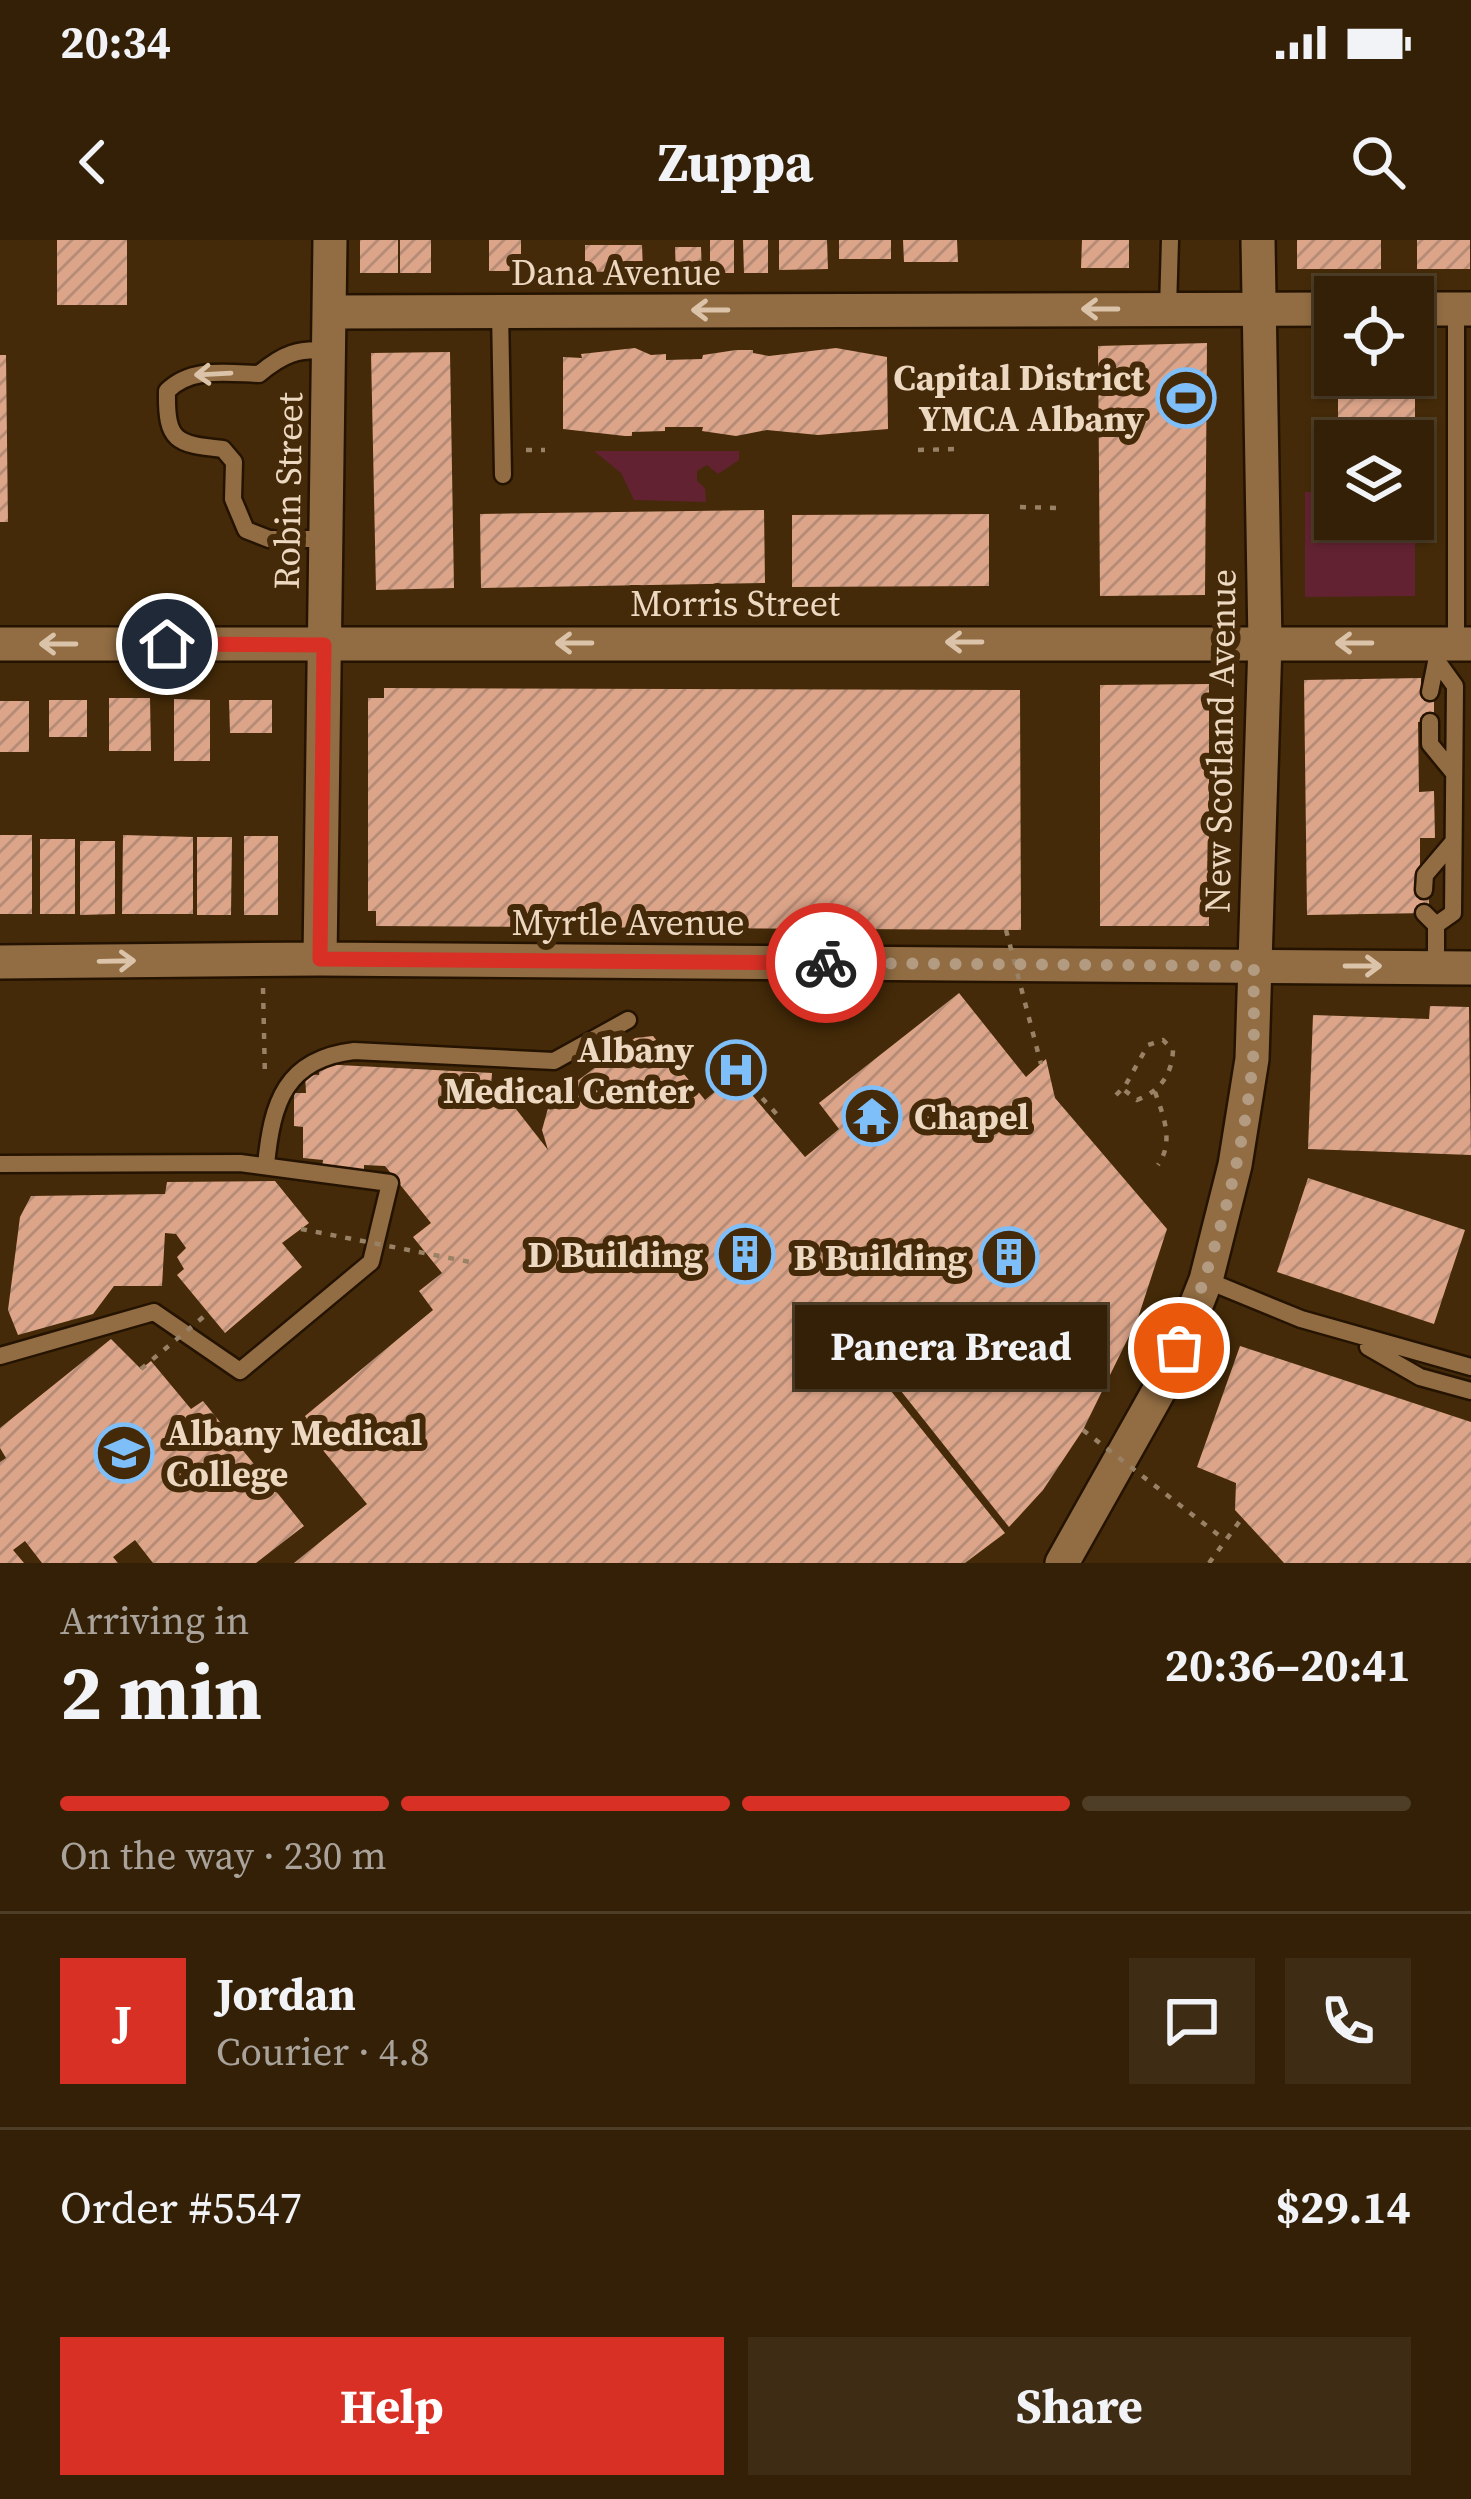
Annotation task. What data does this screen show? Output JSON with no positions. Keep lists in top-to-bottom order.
{
  "streets": {
    "street": [
      "Dana Avenue",
      "Robin Street",
      "Morris Street",
      "New Scotland Avenue",
      "Myrtle Avenue"
    ]
  },
  "crossings": [
    ["Dana Avenue", "Robin Street"],
    ["Dana Avenue", "New Scotland Avenue"],
    ["Robin Street", "Morris Street"],
    ["Robin Street", "Myrtle Avenue"],
    ["Morris Street", "New Scotland Avenue"],
    ["New Scotland Avenue", "Myrtle Avenue"]
  ],
  "one_way": ["Dana Avenue", "Morris Street"],
  "places": {
    "sports": ["Capital District YMCA Albany"],
    "hospital": ["Albany Medical Center"],
    "temple": ["Chapel"],
    "building": ["D Building", "B Building"],
    "other": ["Panera Bread"],
    "school or university": ["Albany Medical College"]
  },
  "page": {
    "status": "20:34",
    "header": "Zuppa",
    "bubble": "Panera Bread",
    "heading": ["2 min", "Arriving in", "20:36–20:41"],
    "panel": [
      "Jordan",
      "Courier · 4.8",
      "Order #5547",
      "$29.14"
    ],
    "bar": "On the way · 230 m",
    "round": "J",
    "buttons": ["Help", "Share"]
  }
}
